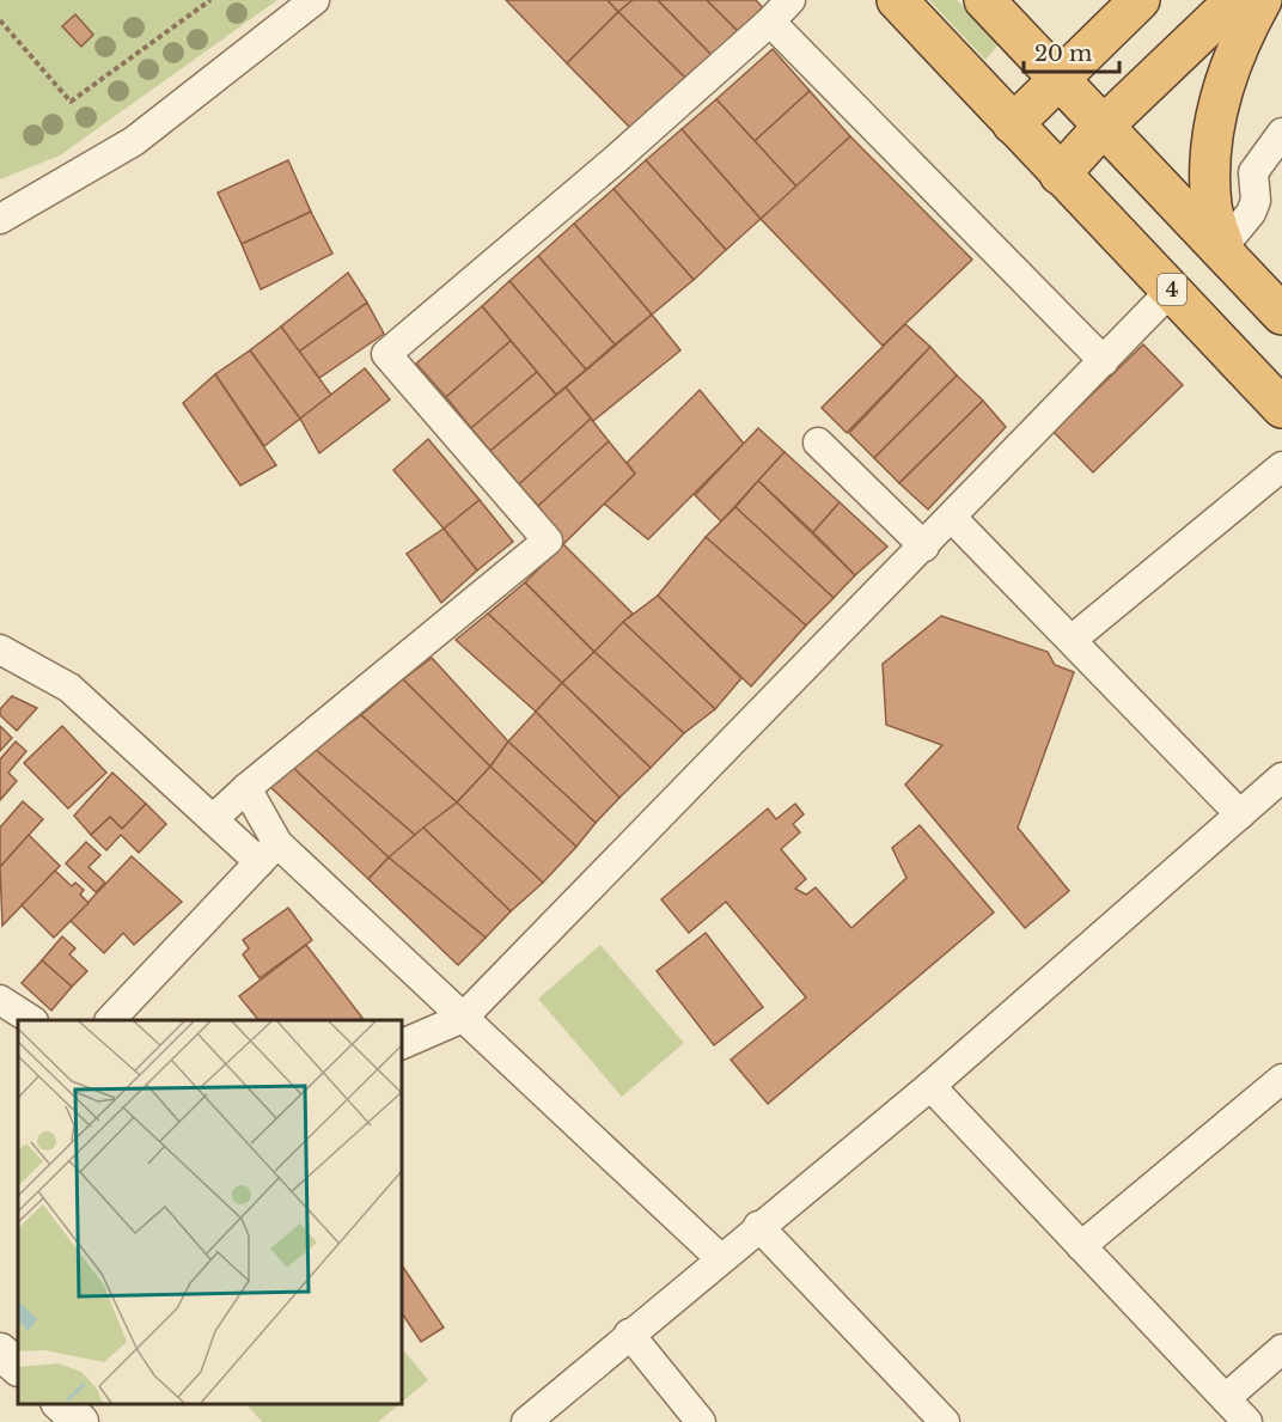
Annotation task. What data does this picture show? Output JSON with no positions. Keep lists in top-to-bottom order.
{
  "streets": {
    "highway": ["4"]
  },
  "scale_bar": "20 m"
}
